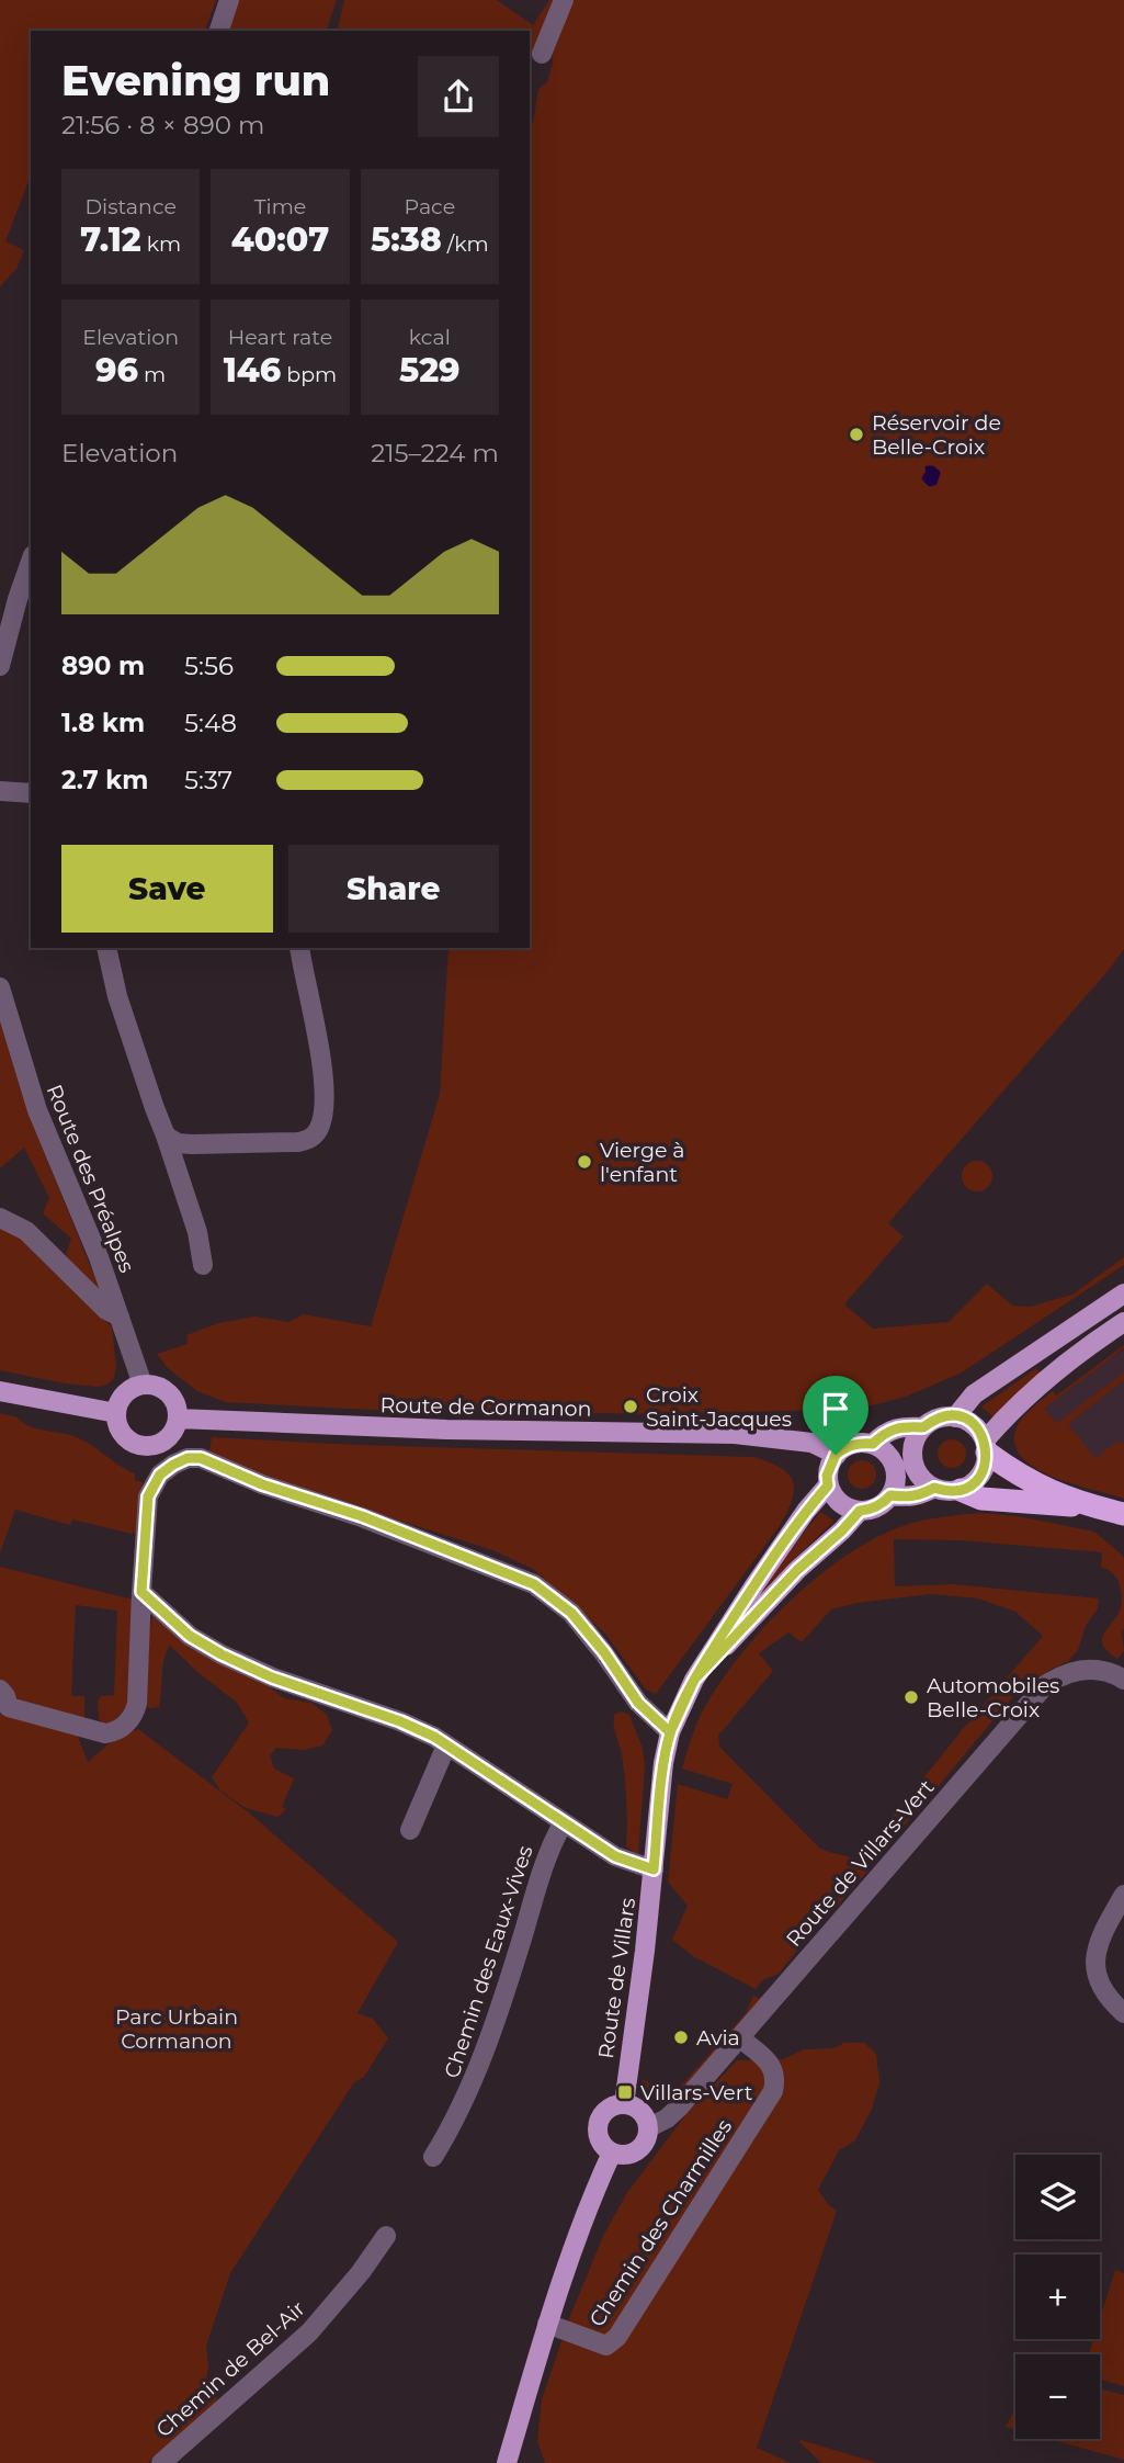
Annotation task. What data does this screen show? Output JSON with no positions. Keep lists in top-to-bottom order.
{
  "streets": {
    "main road": ["Route de Cormanon", "Route de Villars"],
    "street": [
      "Route des Préalpes",
      "Route de Villars-Vert",
      "Chemin des Eaux-Vives",
      "Chemin des Charmilles",
      "Chemin de Bel-Air"
    ]
  },
  "crossings": [
    ["Route des Préalpes", "Route de Cormanon"],
    ["Route de Cormanon", "Route de Villars"],
    ["Route de Villars-Vert", "Route de Villars"],
    ["Route de Villars-Vert", "Chemin des Charmilles"]
  ],
  "parks": ["Parc Urbain Cormanon"],
  "places": {
    "other": [
      "Réservoir de Belle-Croix",
      "Vierge à l'enfant",
      "Croix Saint-Jacques",
      "Automobiles Belle-Croix",
      "Avia"
    ],
    "transit": ["Villars-Vert"]
  },
  "page": {
    "heading": ["Evening run", "21:56 · 8 × 890 m"],
    "stats": [
      ["Distance", "7.12 km"],
      ["Time", "40:07"],
      ["Pace", "5:38 /km"],
      ["Elevation", "96 m"],
      ["Heart rate", "146 bpm"],
      ["kcal", "529"]
    ],
    "chart": ["Elevation", "215–224 m"],
    "list": [
      {
        "name": "890 m",
        "note": "5:56"
      },
      {
        "name": "1.8 km",
        "note": "5:48"
      },
      {
        "name": "2.7 km",
        "note": "5:37"
      }
    ],
    "buttons": ["Save", "Share"],
    "map_buttons": ["+", "−"]
  }
}
